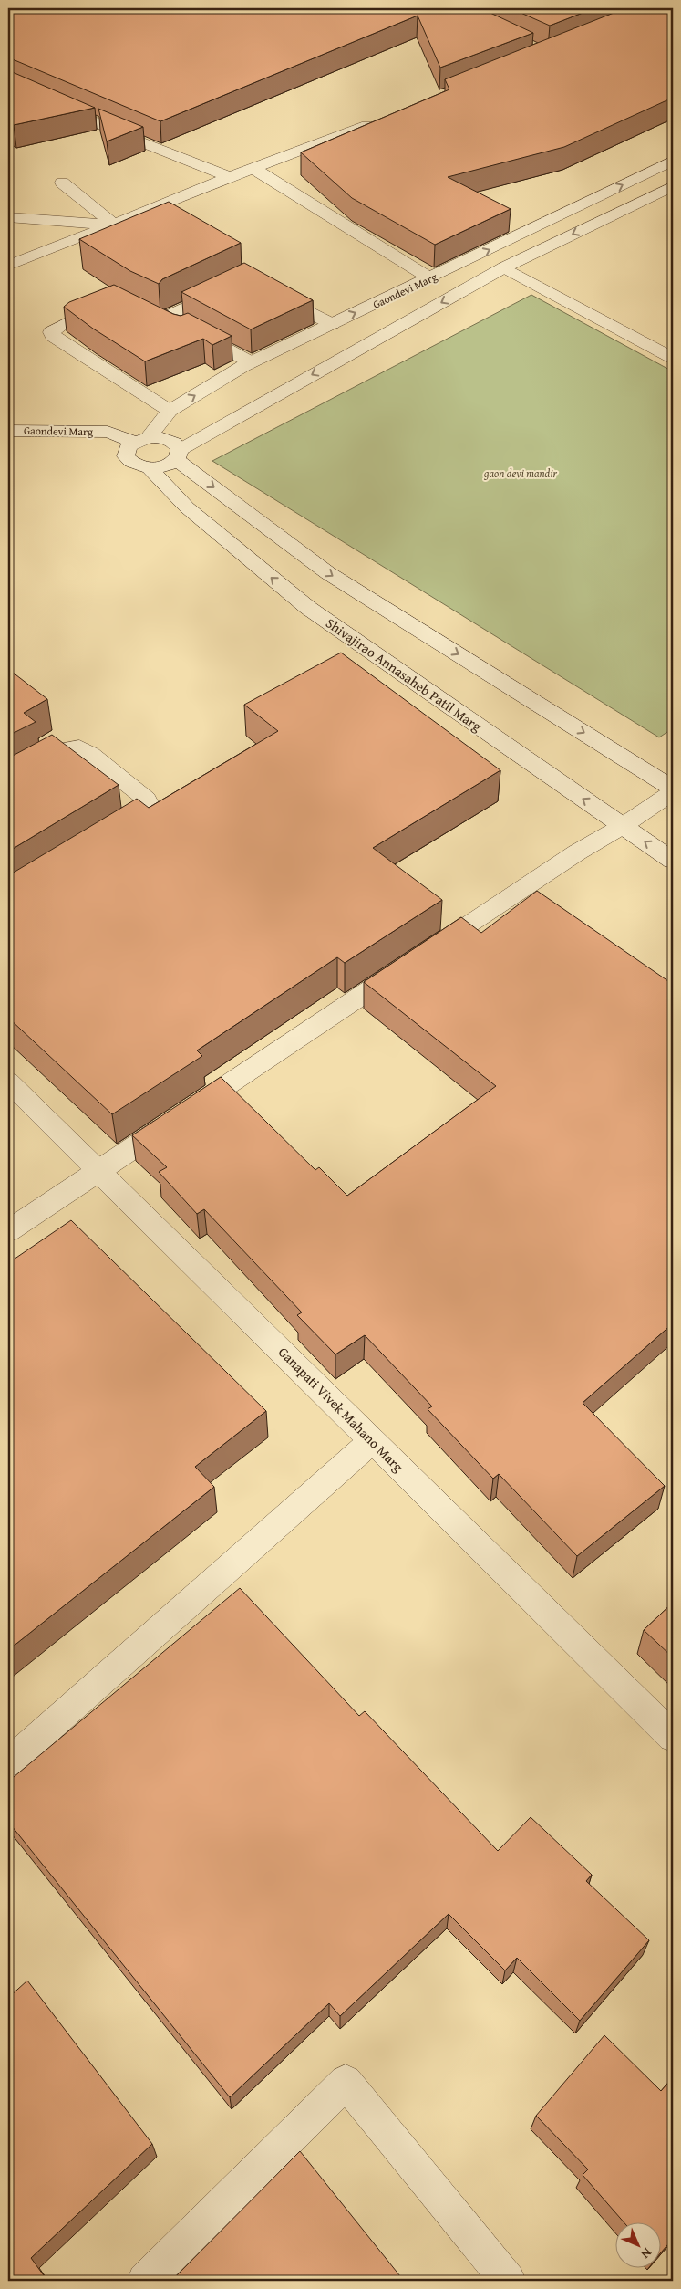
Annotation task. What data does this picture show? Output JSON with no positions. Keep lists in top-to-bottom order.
{
  "streets": {
    "street": ["Gaondevi Marg", "Shivajirao Annasaheb Patil Marg", "Ganapati Vivek Mahano Marg"]
  },
  "crossings": [
    ["Gaondevi Marg", "Shivajirao Annasaheb Patil Marg"]
  ],
  "parks": ["gaon devi mandir"],
  "north": "bottom right"
}
